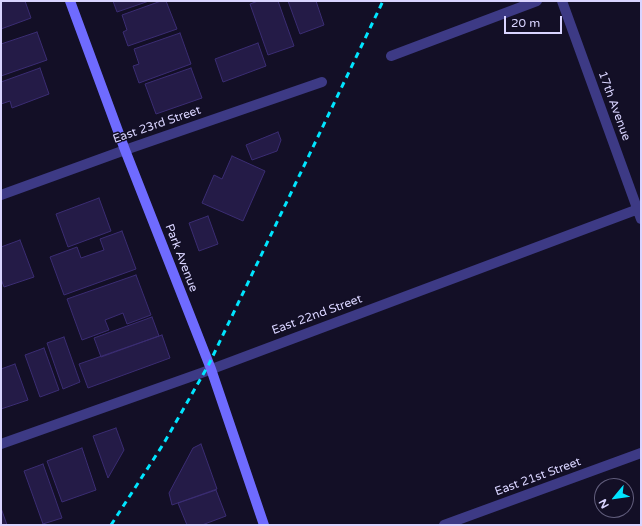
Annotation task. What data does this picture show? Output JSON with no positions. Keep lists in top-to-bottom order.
{
  "streets": {
    "street": [
      "17th Avenue",
      "East 23rd Street",
      "Park Avenue",
      "East 22nd Street",
      "East 21st Street"
    ]
  },
  "crossings": [
    ["17th Avenue", "East 22nd Street"],
    ["East 23rd Street", "Park Avenue"],
    ["Park Avenue", "East 22nd Street"]
  ],
  "scale_bar": "20 m",
  "north": "bottom left"
}
